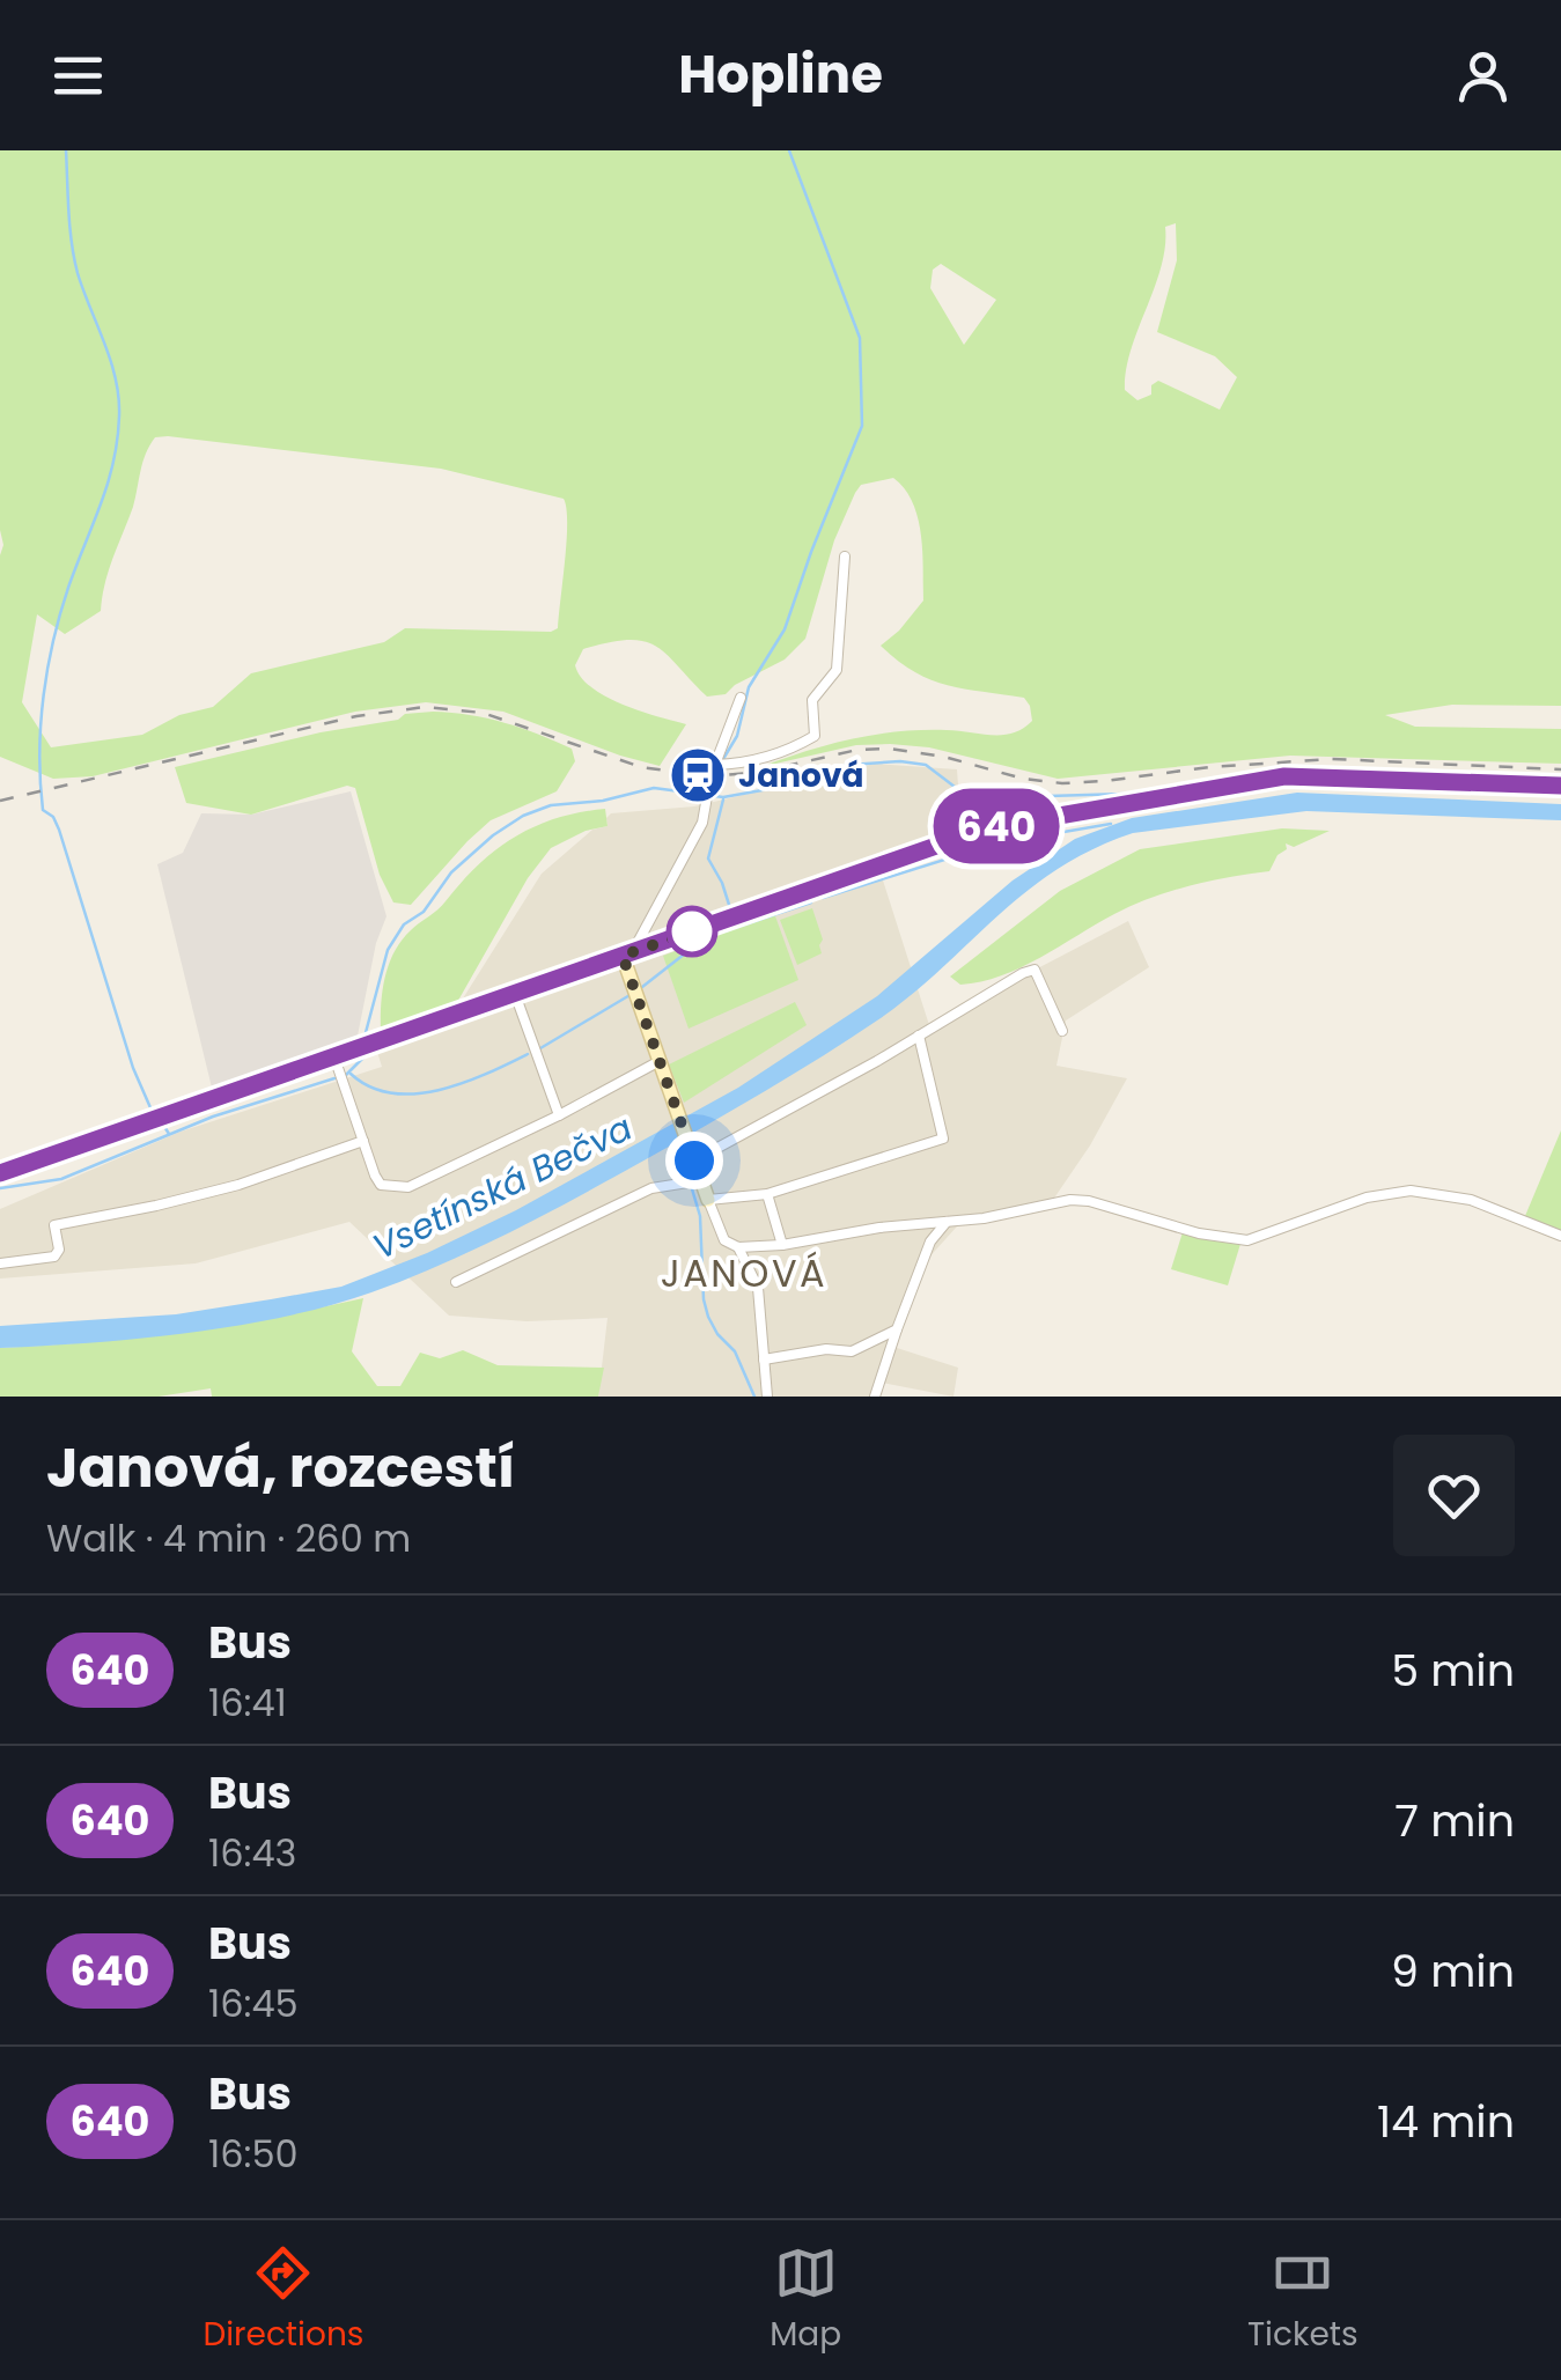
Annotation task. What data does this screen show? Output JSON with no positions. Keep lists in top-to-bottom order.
{
  "districts": ["JANOVÁ"],
  "water": ["Vsetínská Bečva"],
  "places": {
    "station": ["Janová"]
  },
  "lines": ["bus line 640"],
  "page": {
    "header": "Hopline",
    "on_map": "640",
    "heading": ["Janová, rozcestí", "Walk · 4 min · 260 m"],
    "list": [
      {
        "mark": "640",
        "name": "Bus",
        "note": "16:41",
        "value": "5 min"
      },
      {
        "mark": "640",
        "name": "Bus",
        "note": "16:43",
        "value": "7 min"
      },
      {
        "mark": "640",
        "name": "Bus",
        "note": "16:45",
        "value": "9 min"
      },
      {
        "mark": "640",
        "name": "Bus",
        "note": "16:50",
        "value": "14 min"
      }
    ],
    "tabs": ["Directions", "Map", "Tickets"]
  }
}
